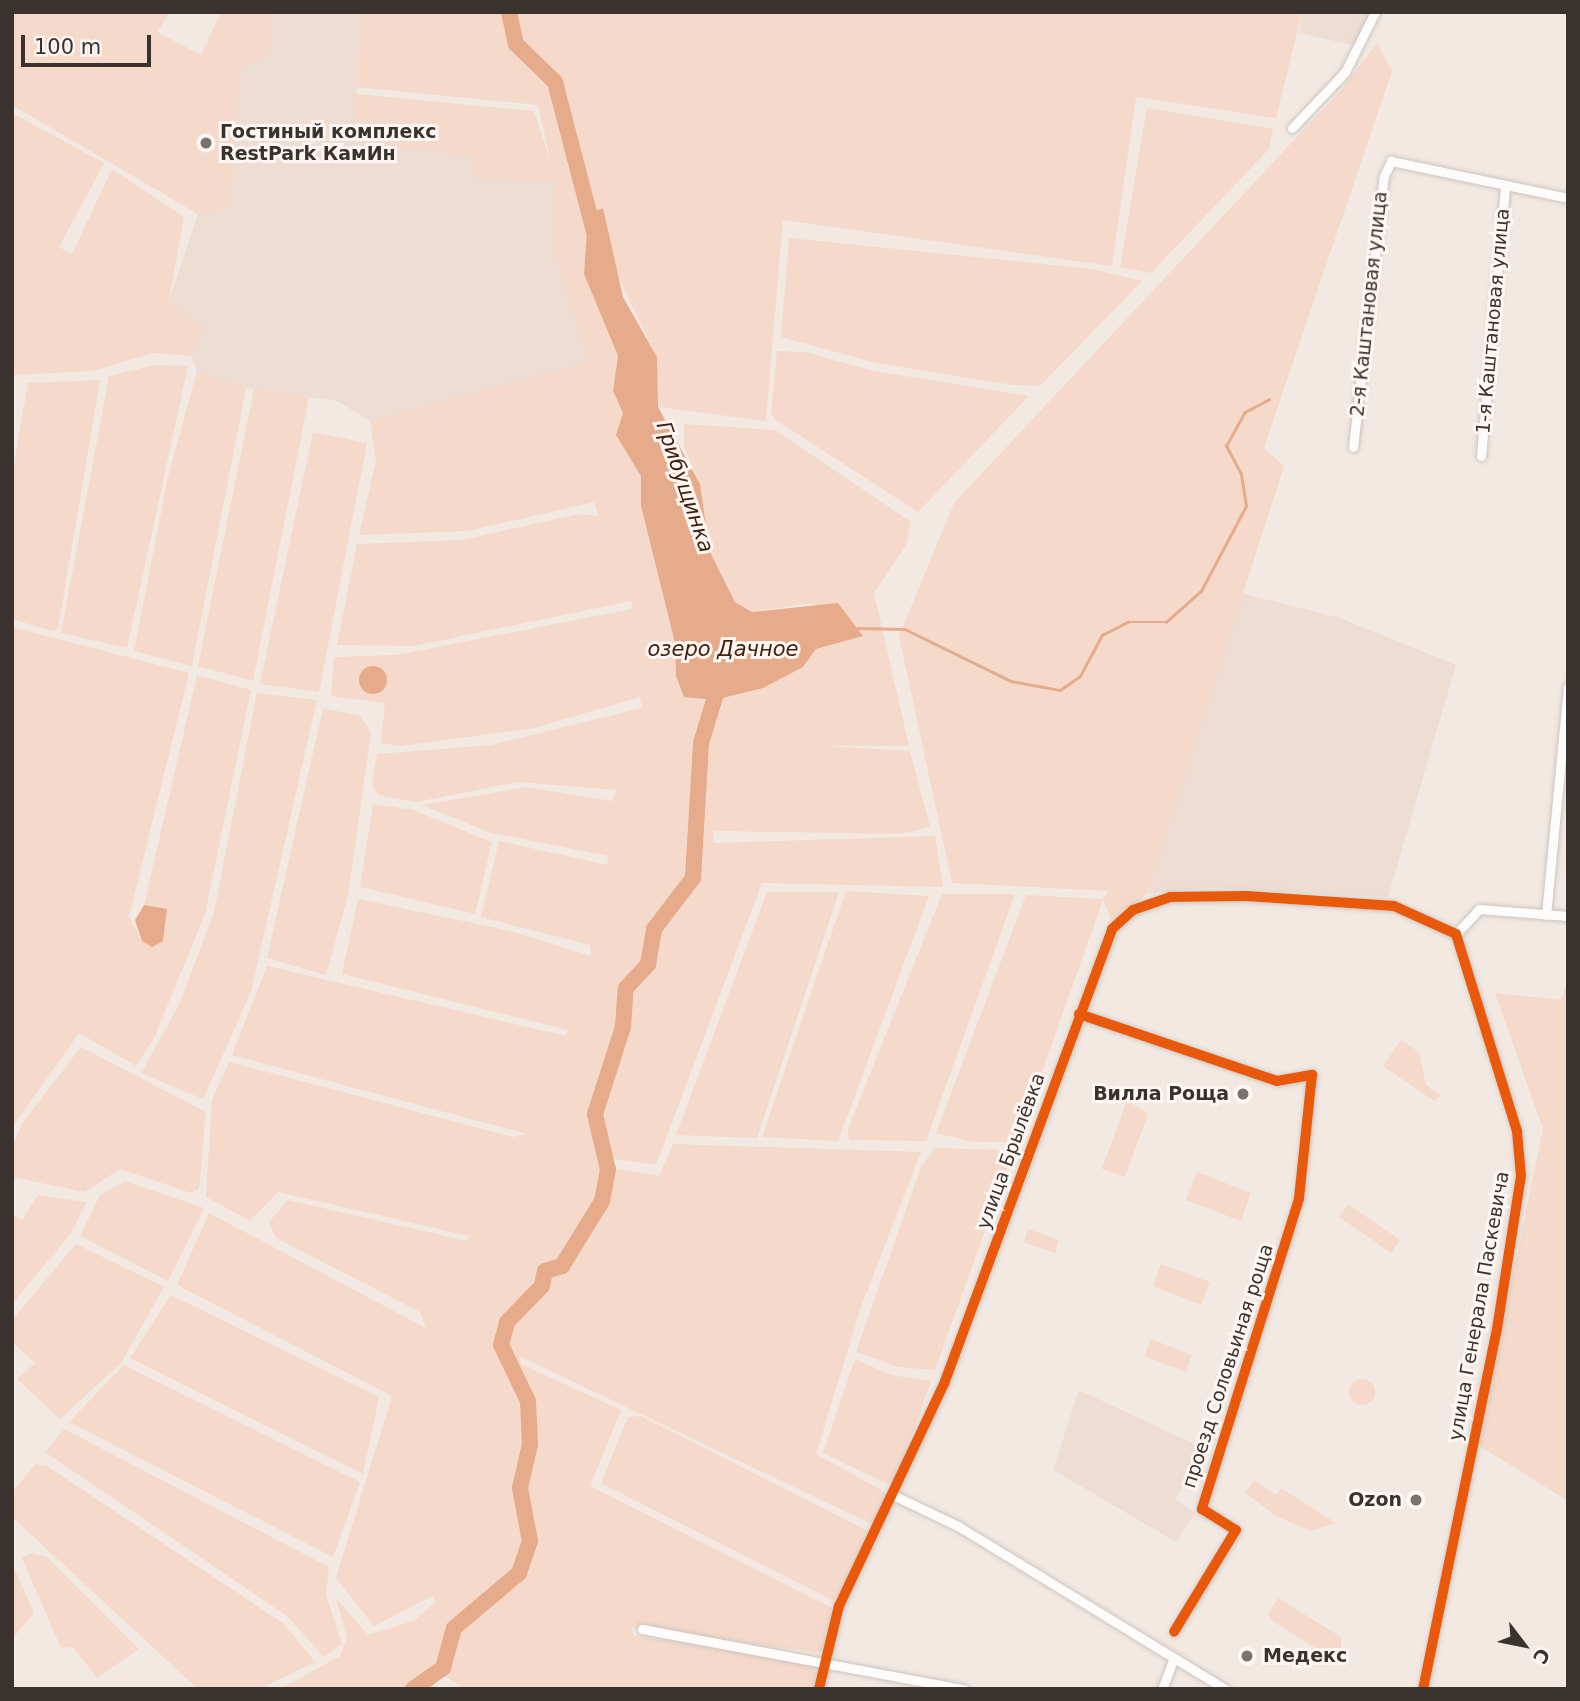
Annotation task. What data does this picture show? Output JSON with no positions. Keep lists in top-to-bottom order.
{
  "streets": {
    "street": [
      "2-я Каштановая улица",
      "1-я Каштановая улица",
      "улица Брылёвка",
      "улица Генерала Паскевича",
      "проезд Соловьиная роща"
    ]
  },
  "crossings": [
    ["2-я Каштановая улица", "1-я Каштановая улица"],
    ["улица Брылёвка", "улица Генерала Паскевича"],
    ["улица Брылёвка", "проезд Соловьиная роща"]
  ],
  "water": ["Грибущинка", "озеро Дачное"],
  "places": [
    "Гостиный комплекс RestPark КамИн",
    "Вилла Роща",
    "Ozon",
    "Медекс"
  ],
  "scale_bar": "100 m",
  "north": "bottom right"
}
